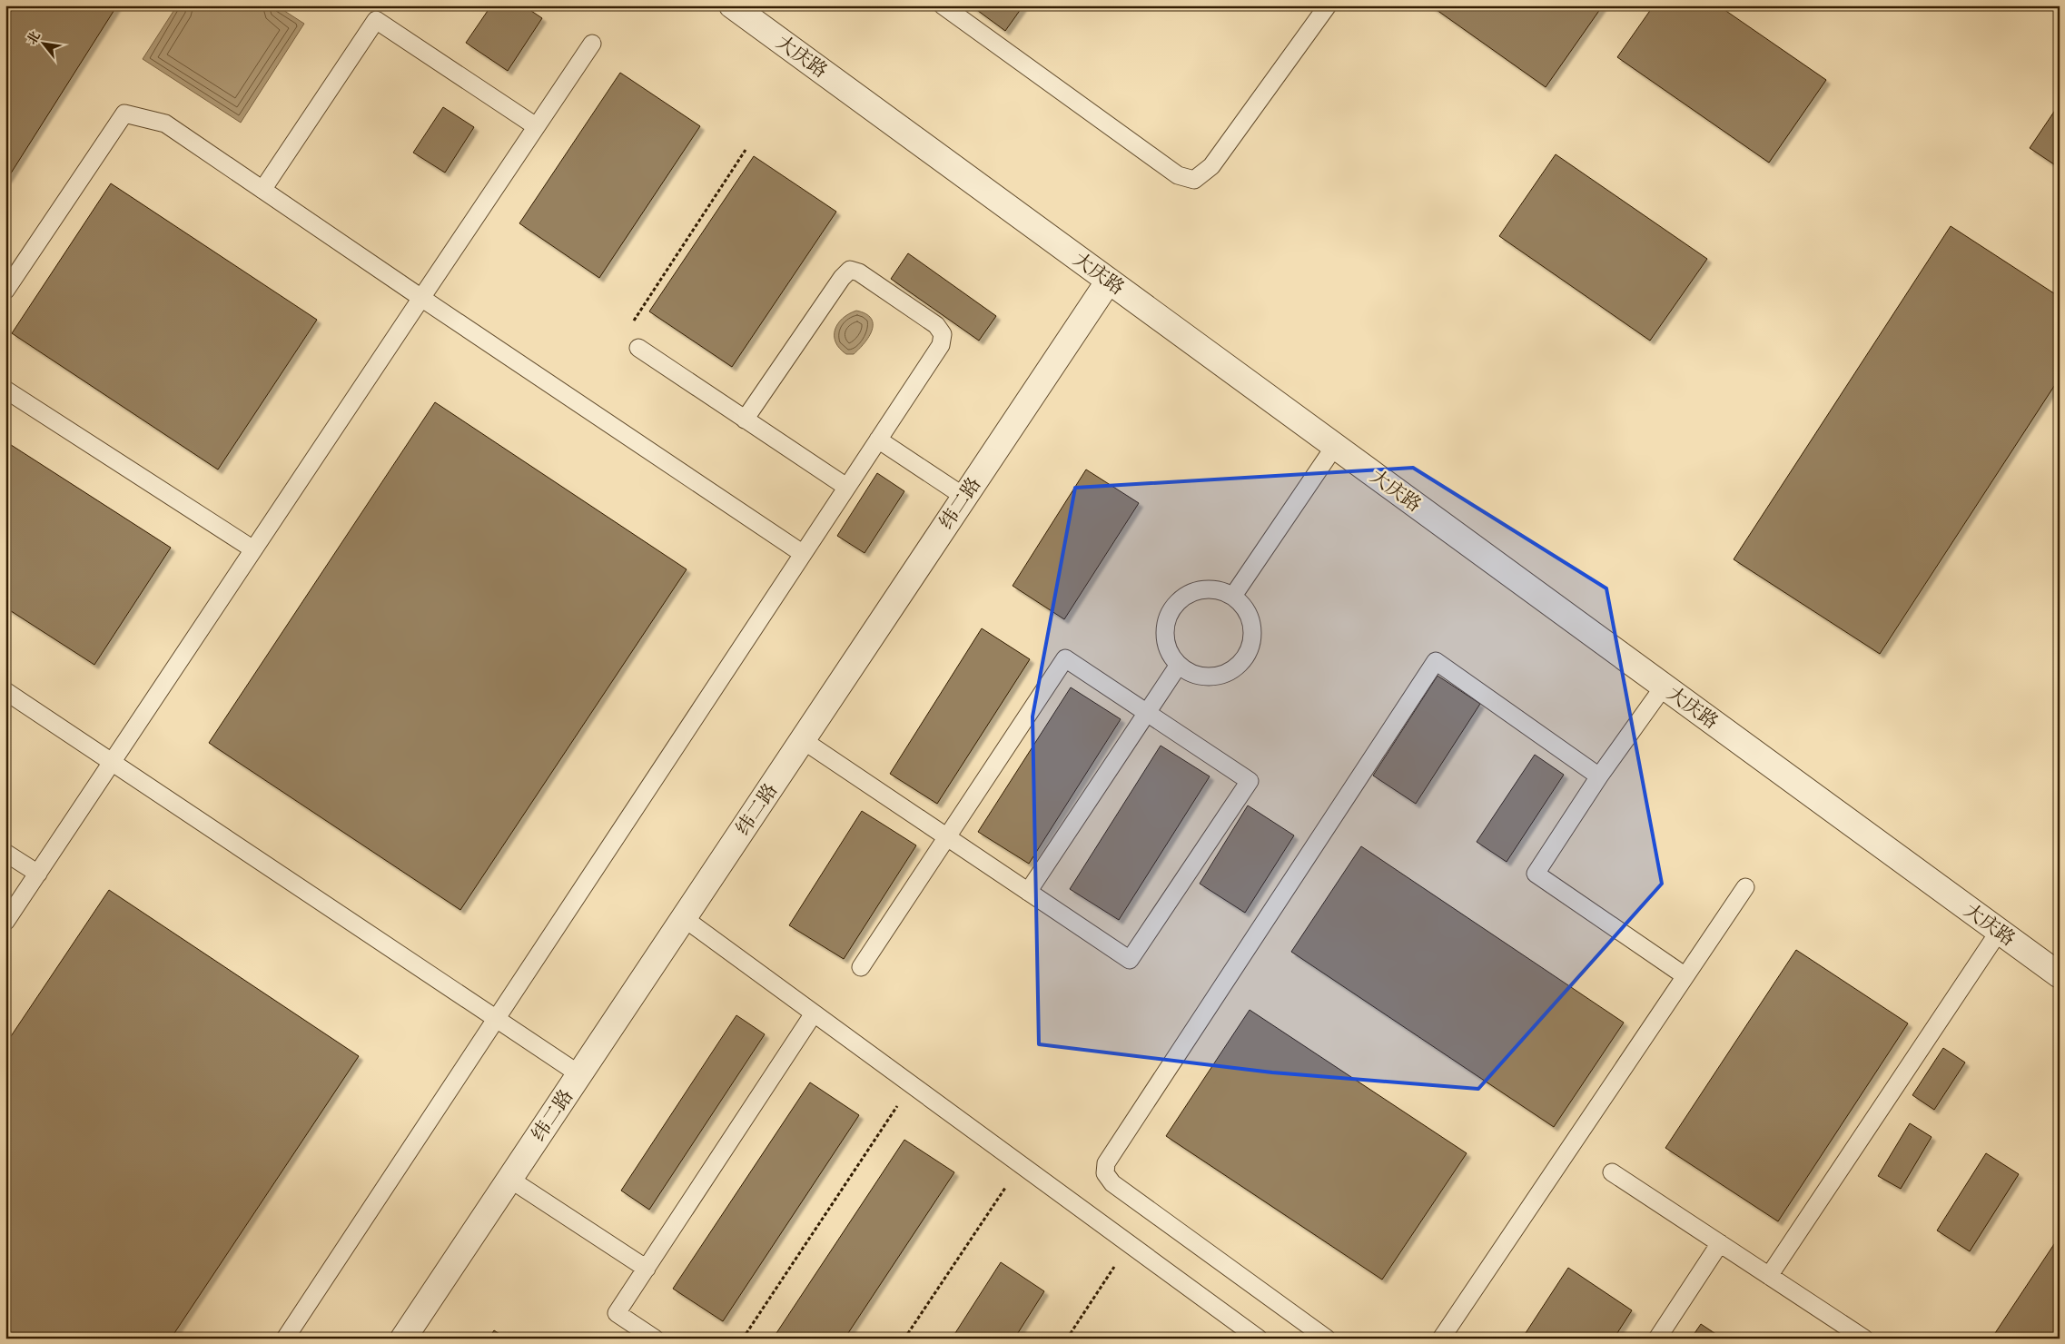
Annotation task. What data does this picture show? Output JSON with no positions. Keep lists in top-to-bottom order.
{
  "streets": {
    "street": ["大庆路", "纬二路"]
  },
  "crossings": [
    ["大庆路", "纬二路"]
  ],
  "north": "top left"
}
